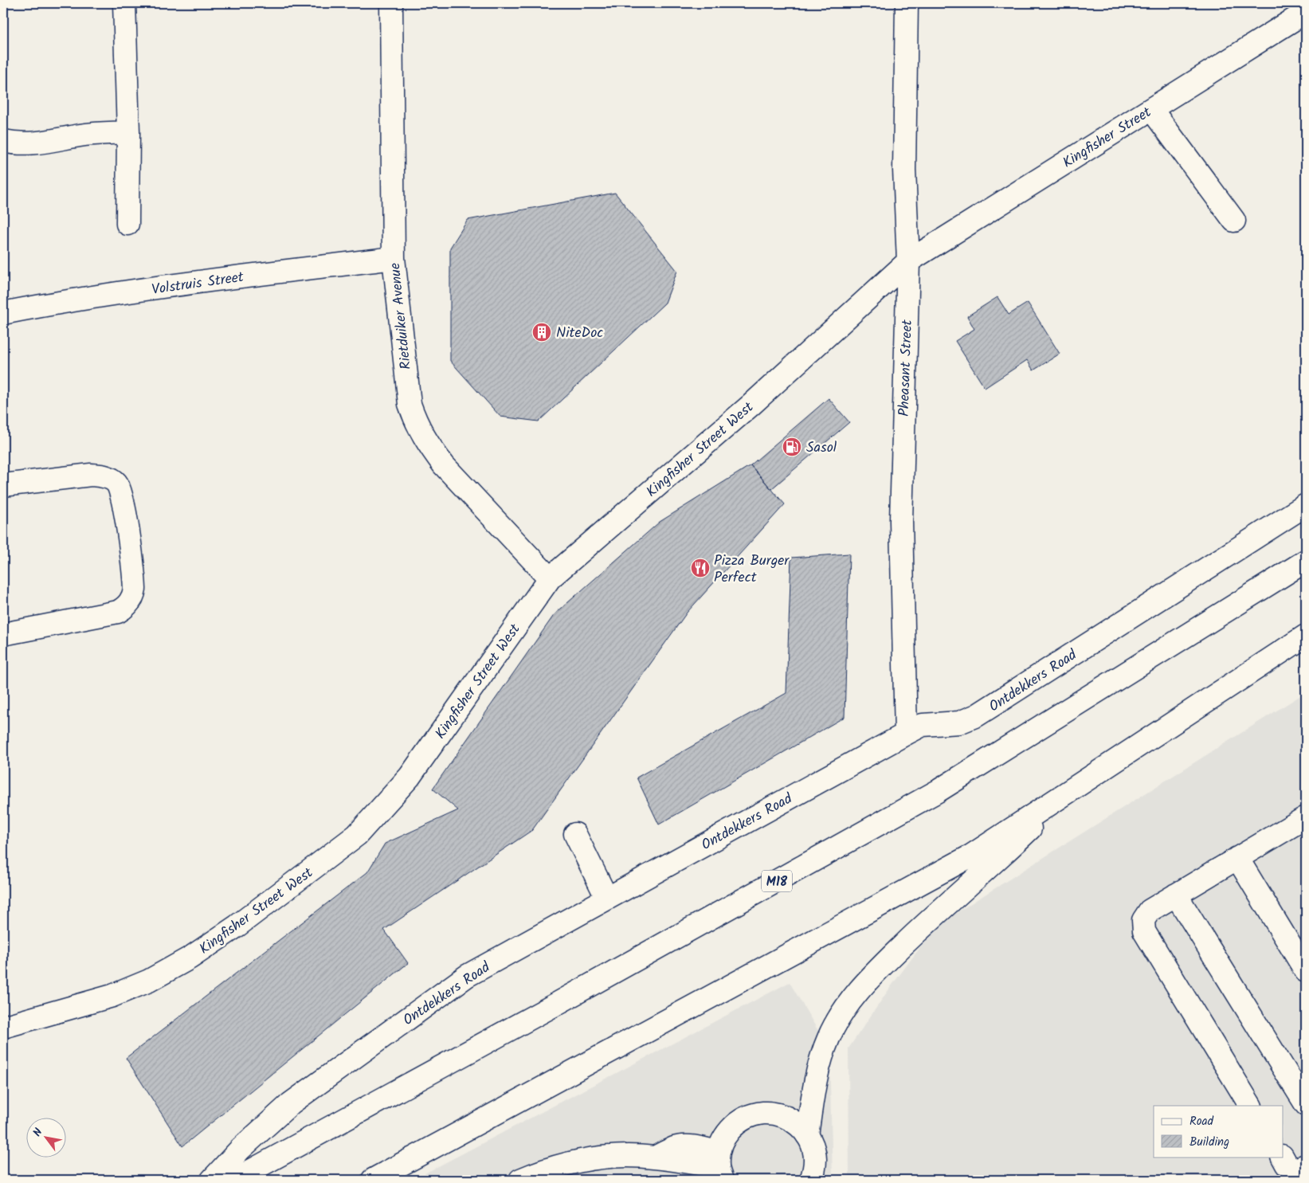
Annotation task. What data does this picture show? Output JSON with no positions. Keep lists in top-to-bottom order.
{
  "streets": {
    "street": [
      "Kingfisher Street",
      "Volstruis Street",
      "Rietduiker Avenue",
      "Pheasant Street",
      "Kingfisher Street West",
      "Ontdekkers Road",
      "M18"
    ]
  },
  "crossings": [
    ["Kingfisher Street", "Pheasant Street"],
    ["Kingfisher Street", "Kingfisher Street West"],
    ["Volstruis Street", "Rietduiker Avenue"],
    ["Rietduiker Avenue", "Kingfisher Street West"],
    ["Pheasant Street", "Kingfisher Street West"],
    ["Pheasant Street", "Ontdekkers Road"]
  ],
  "places": {
    "building": ["NiteDoc"],
    "fuel station": ["Sasol"],
    "restaurant": ["Pizza Burger Perfect"]
  },
  "legend": ["Road", "Building"],
  "north": "top left"
}
